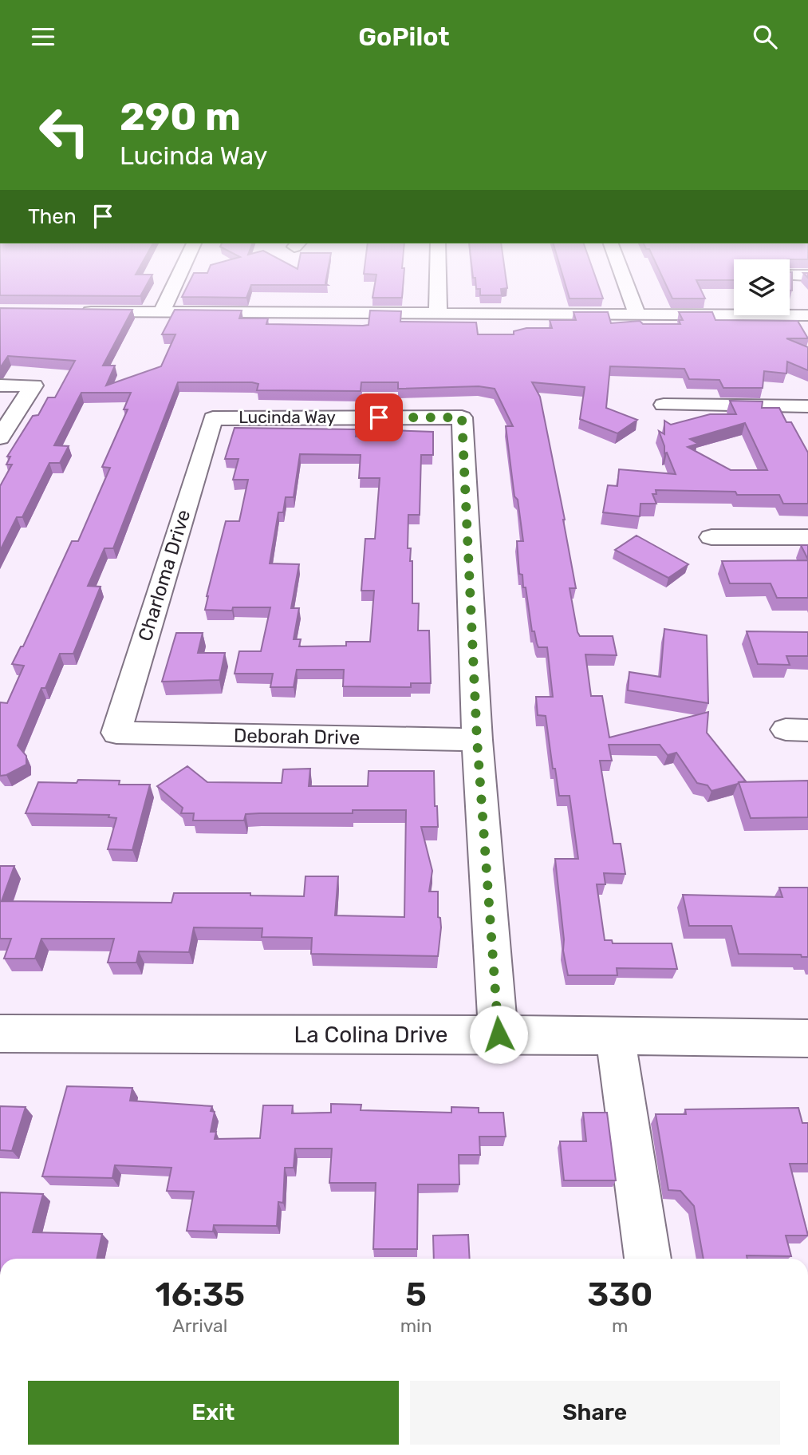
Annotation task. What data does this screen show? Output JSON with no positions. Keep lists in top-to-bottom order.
{
  "streets": {
    "street": [
      "Lucinda Way",
      "Charloma Drive",
      "Deborah Drive",
      "La Colina Drive"
    ]
  },
  "crossings": [
    ["Lucinda Way", "Charloma Drive"],
    ["Lucinda Way", "Deborah Drive"],
    ["Charloma Drive", "Deborah Drive"]
  ],
  "page": {
    "header": "GoPilot",
    "turn": ["290 m", "Lucinda Way"],
    "then": "Then",
    "eta": [
      "16:35",
      "Arrival",
      "5",
      "min",
      "330",
      "m"
    ],
    "buttons": ["Exit", "Share"]
  }
}
